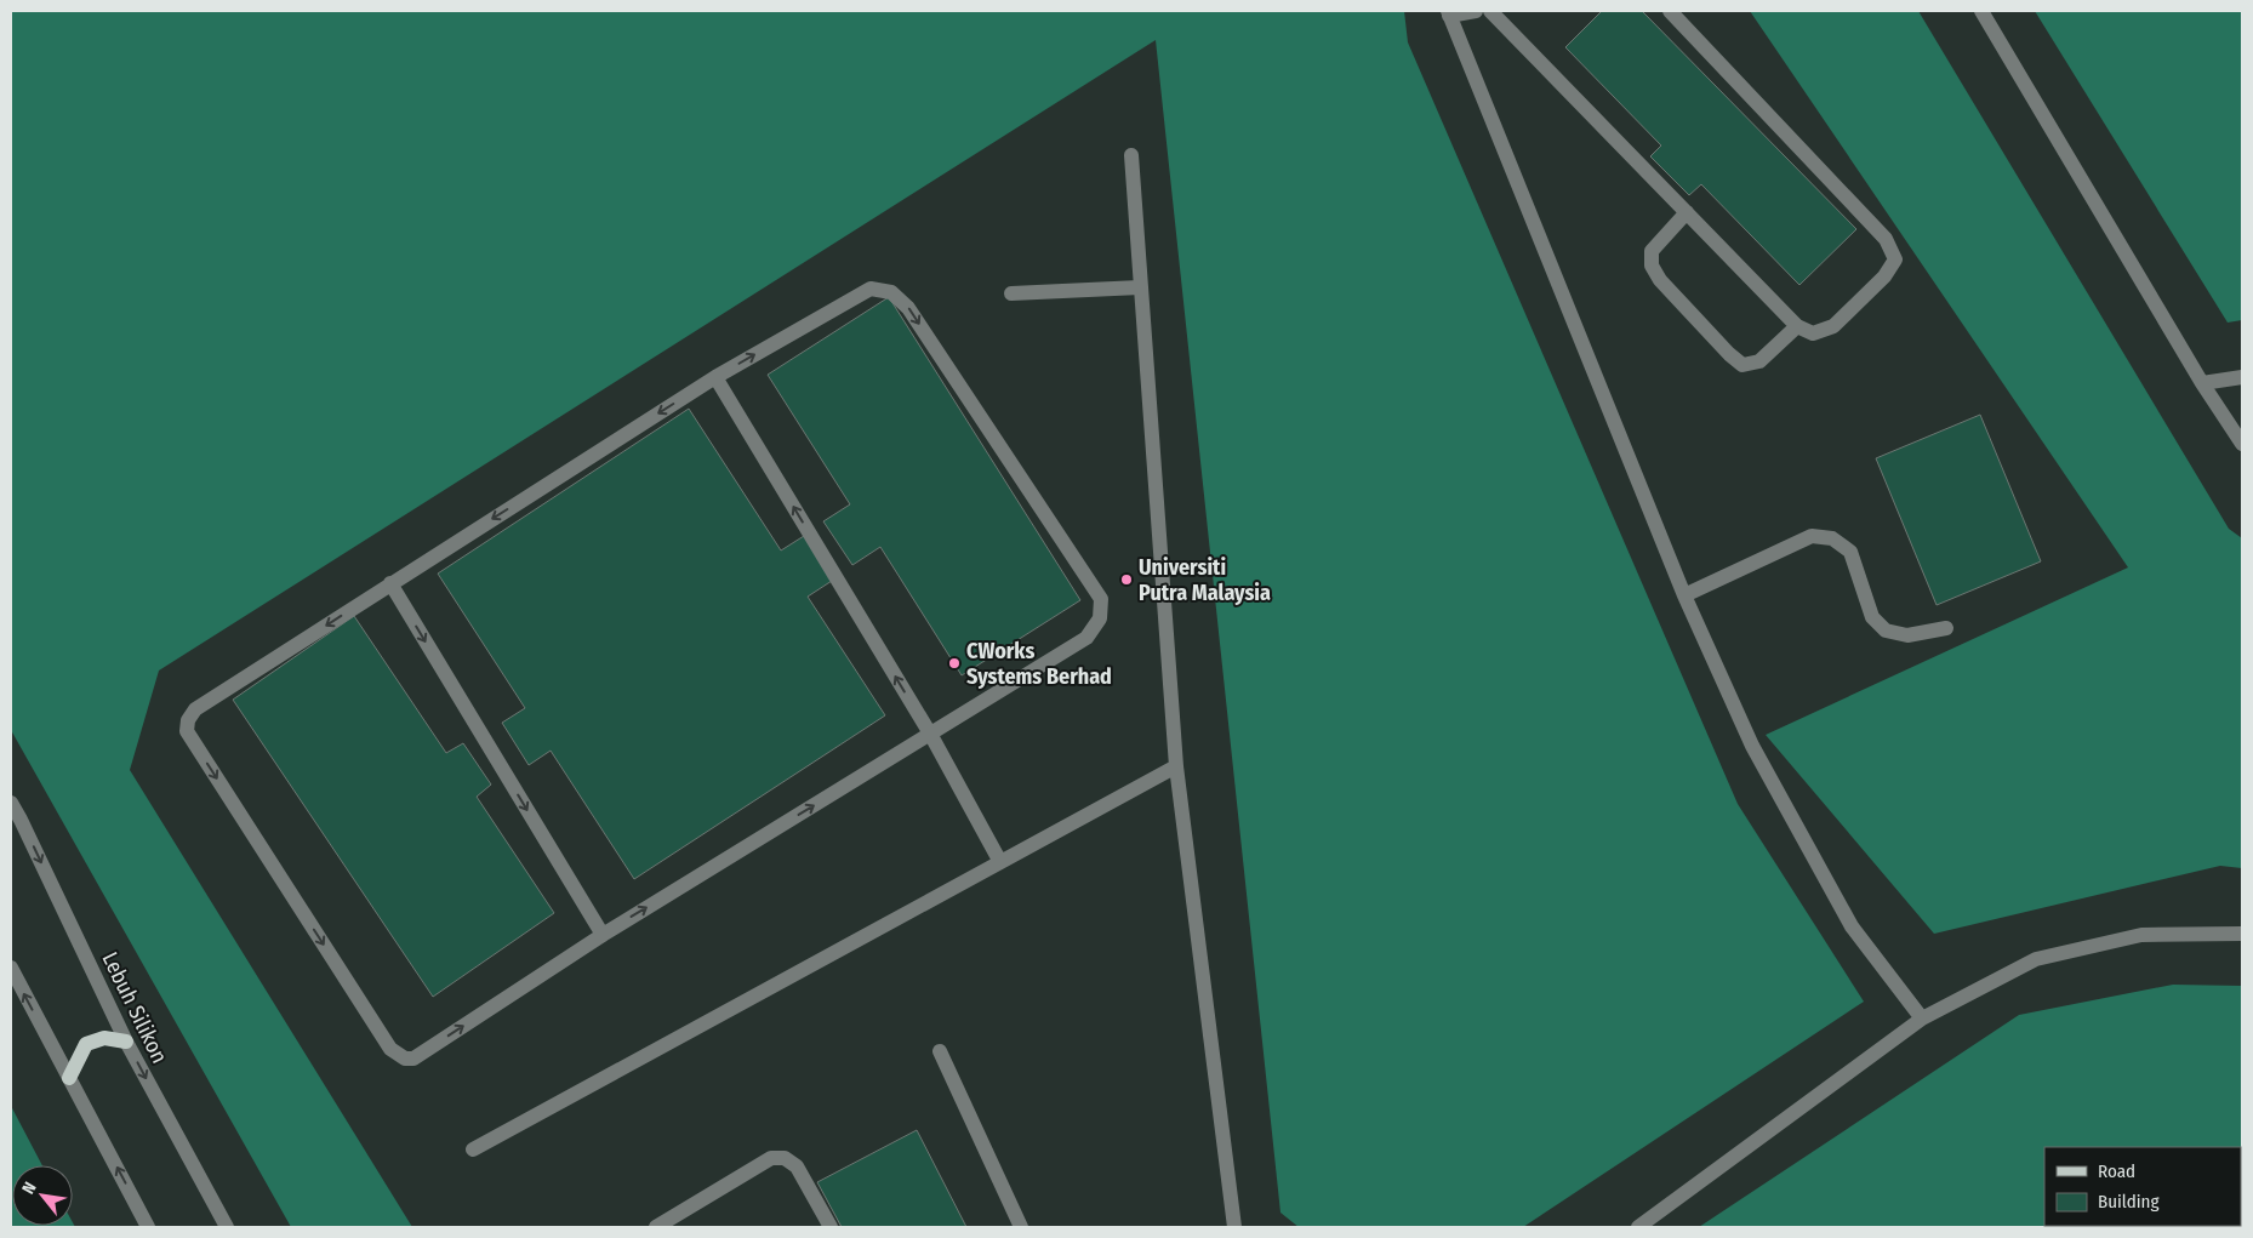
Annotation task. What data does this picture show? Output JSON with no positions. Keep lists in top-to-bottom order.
{
  "streets": {
    "street": ["Lebuh Silikon"]
  },
  "places": ["Universiti Putra Malaysia", "CWorks Systems Berhad"],
  "legend": ["Road", "Building"],
  "north": "top left"
}
